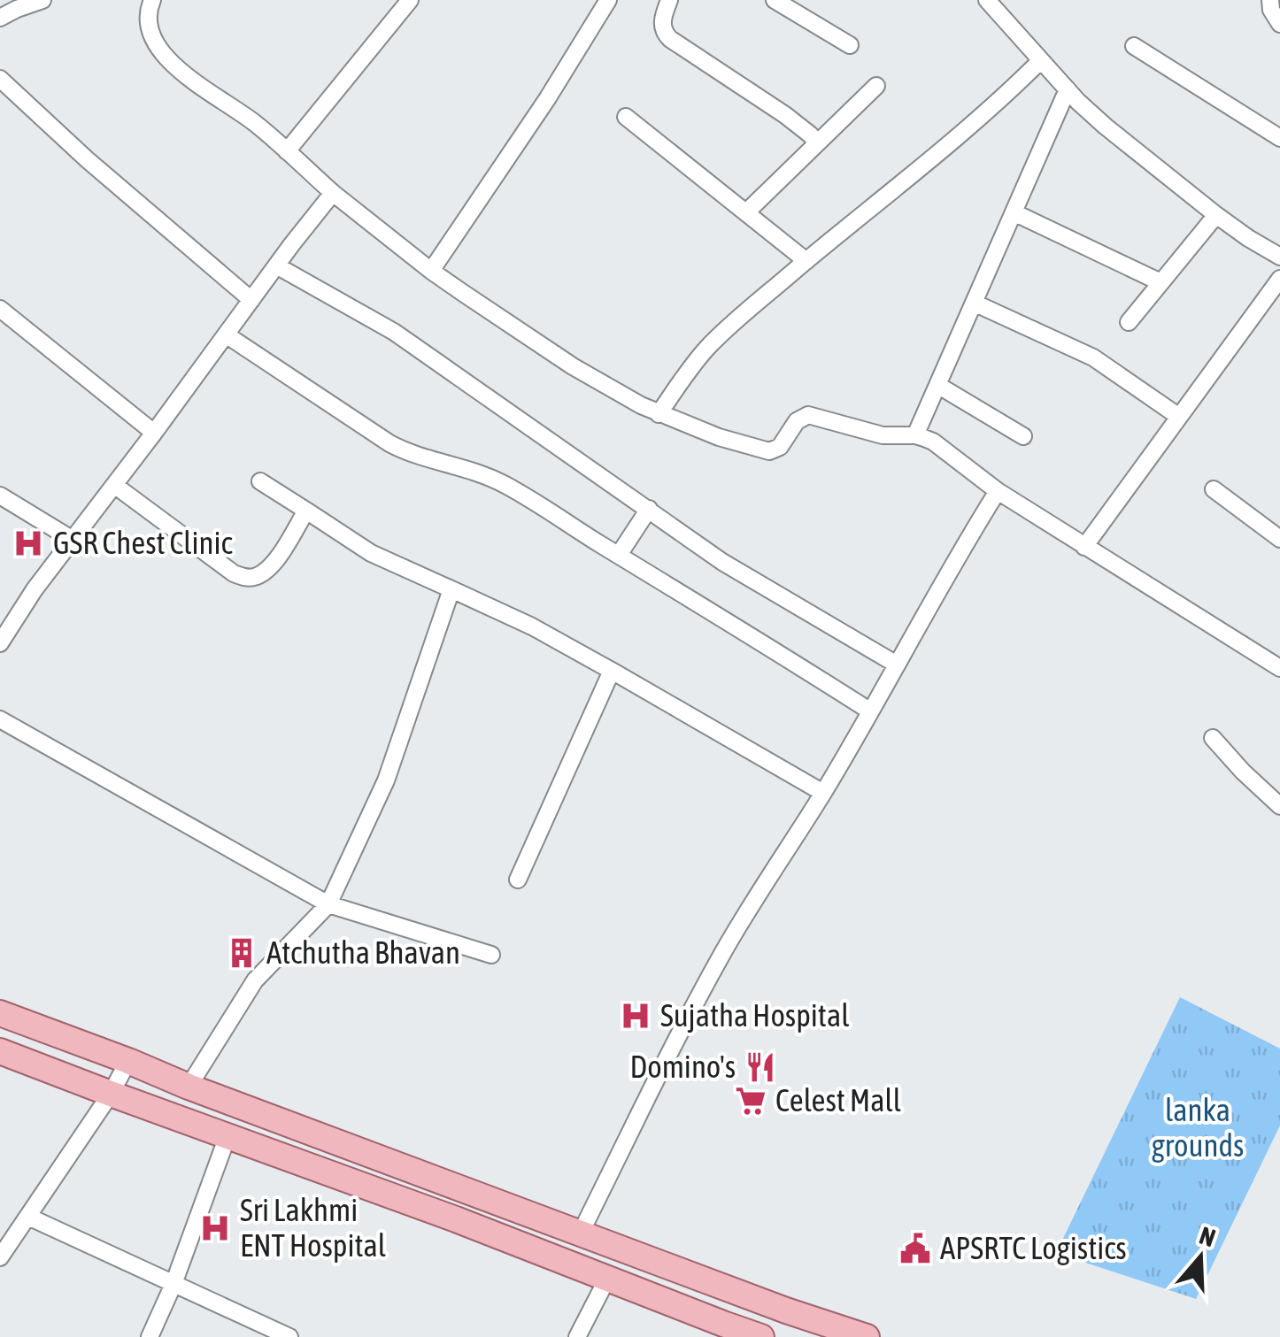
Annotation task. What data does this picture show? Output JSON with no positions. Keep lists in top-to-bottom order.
{
  "parks": ["lanka grounds"],
  "places": {
    "hospital": ["GSR Chest Clinic", "Sujatha Hospital", "Sri Lakhmi ENT Hospital"],
    "building": ["Atchutha Bhavan"],
    "restaurant": ["Domino's"],
    "supermarket": ["Celest Mall"],
    "public building": ["APSRTC Logistics"]
  },
  "north": "top"
}
